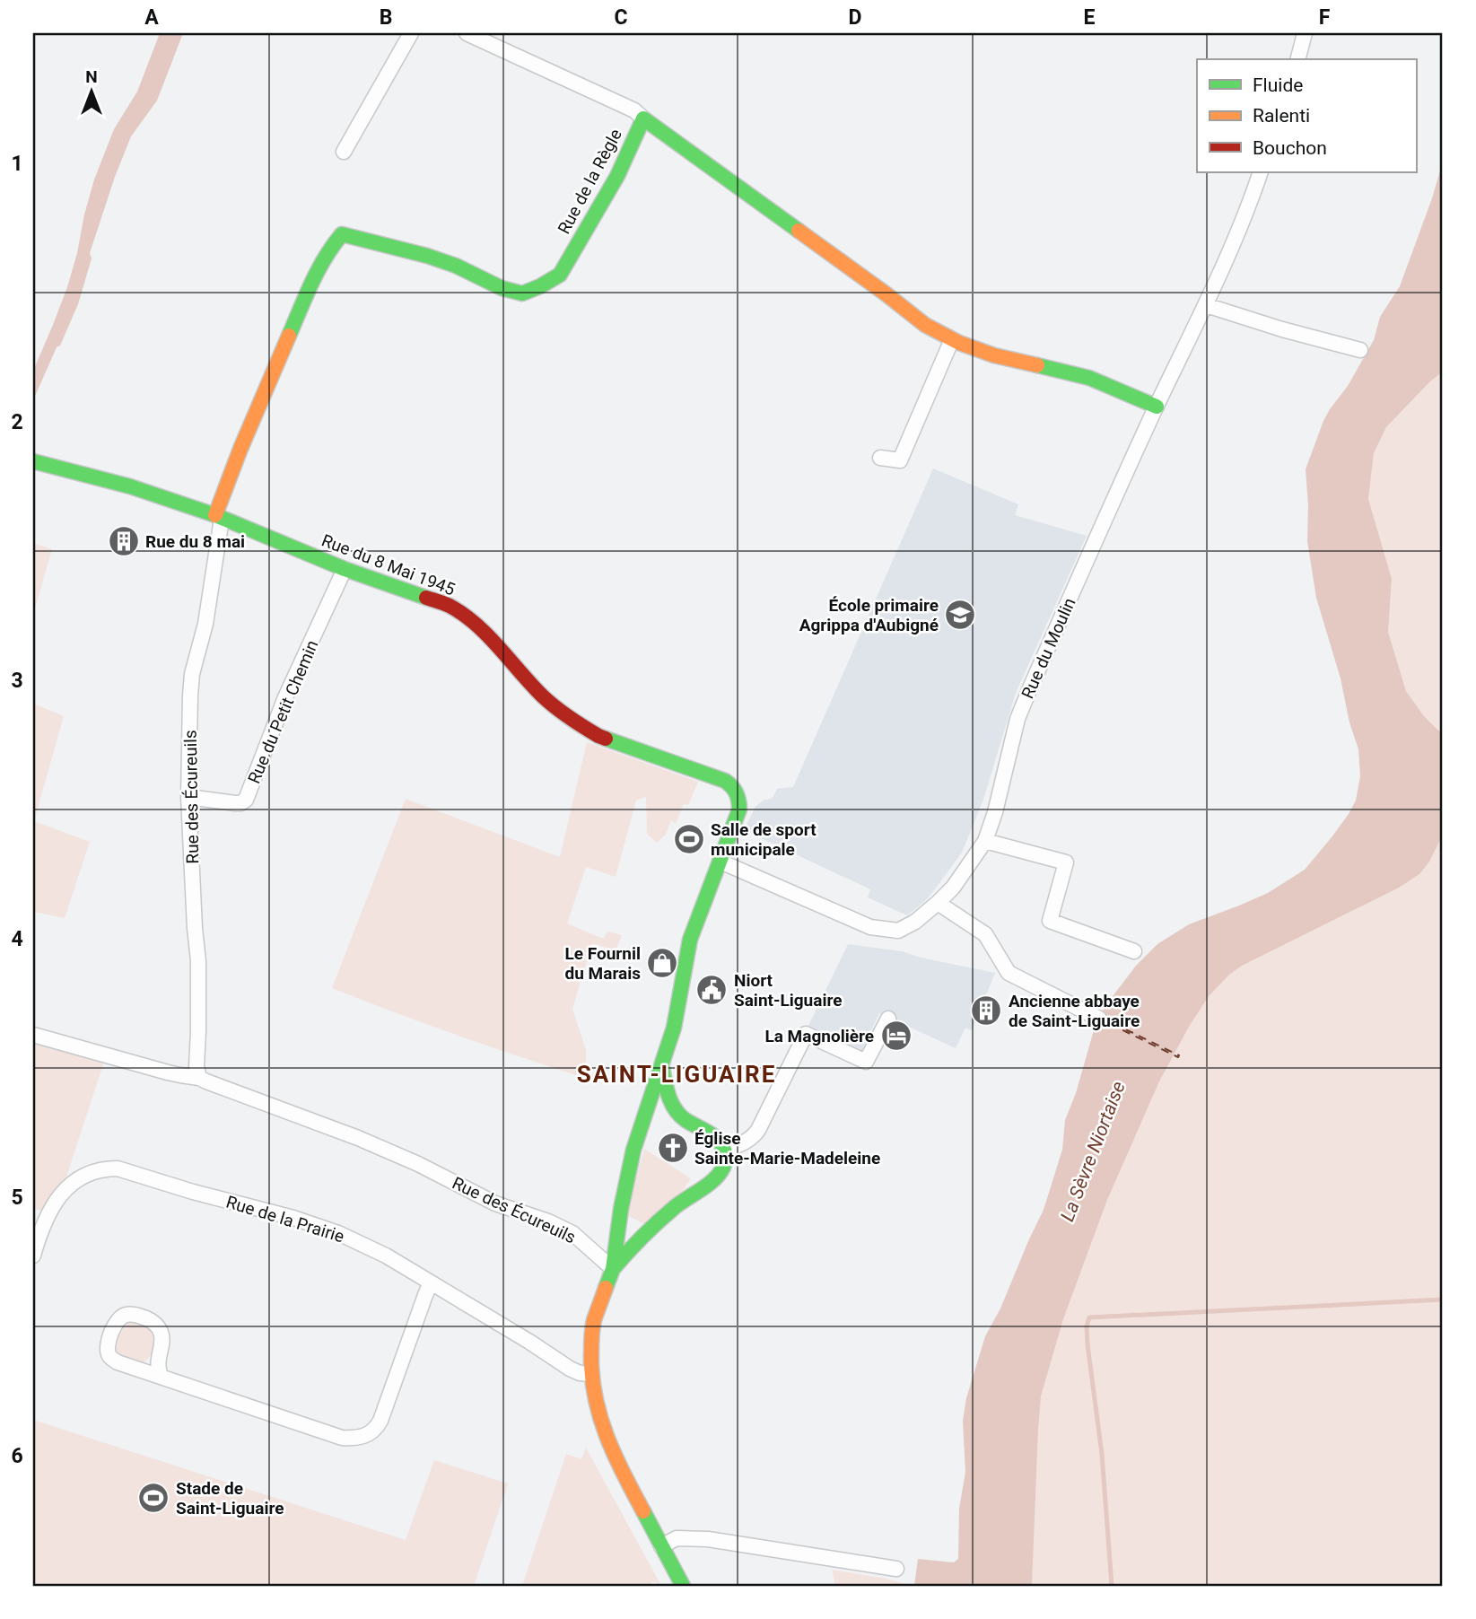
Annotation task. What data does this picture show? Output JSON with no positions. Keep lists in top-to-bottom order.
{
  "streets": {
    "street": [
      "Rue de la Règle",
      "Rue du 8 Mai 1945",
      "Rue du Moulin",
      "Rue du Petit Chemin",
      "Rue des Écureuils",
      "Rue de la Prairie"
    ]
  },
  "crossings": [
    ["Rue de la Règle", "Rue du 8 Mai 1945"],
    ["Rue de la Règle", "Rue du Moulin"],
    ["Rue de la Règle", "Rue des Écureuils"],
    ["Rue du 8 Mai 1945", "Rue du Moulin"],
    ["Rue du 8 Mai 1945", "Rue du Petit Chemin"],
    ["Rue du 8 Mai 1945", "Rue des Écureuils"],
    ["Rue du Petit Chemin", "Rue des Écureuils"]
  ],
  "districts": ["SAINT-LIGUAIRE"],
  "water": ["La Sèvre Niortaise"],
  "places": {
    "building": ["Rue du 8 mai", "Ancienne abbaye de Saint-Liguaire"],
    "school or university": ["École primaire Agrippa d'Aubigné"],
    "sports": ["Salle de sport municipale", "Stade de Saint-Liguaire"],
    "shop": ["Le Fournil du Marais"],
    "public building": ["Niort Saint-Liguaire"],
    "hotel": ["La Magnolière"],
    "church": ["Église Sainte-Marie-Madeleine"]
  },
  "legend": ["Fluide", "Ralenti", "Bouchon"],
  "north": "top",
  "grid": {
    "columns": [
      "A",
      "B",
      "C",
      "D",
      "E",
      "F"
    ],
    "rows": [
      "1",
      "2",
      "3",
      "4",
      "5",
      "6"
    ]
  }
}
